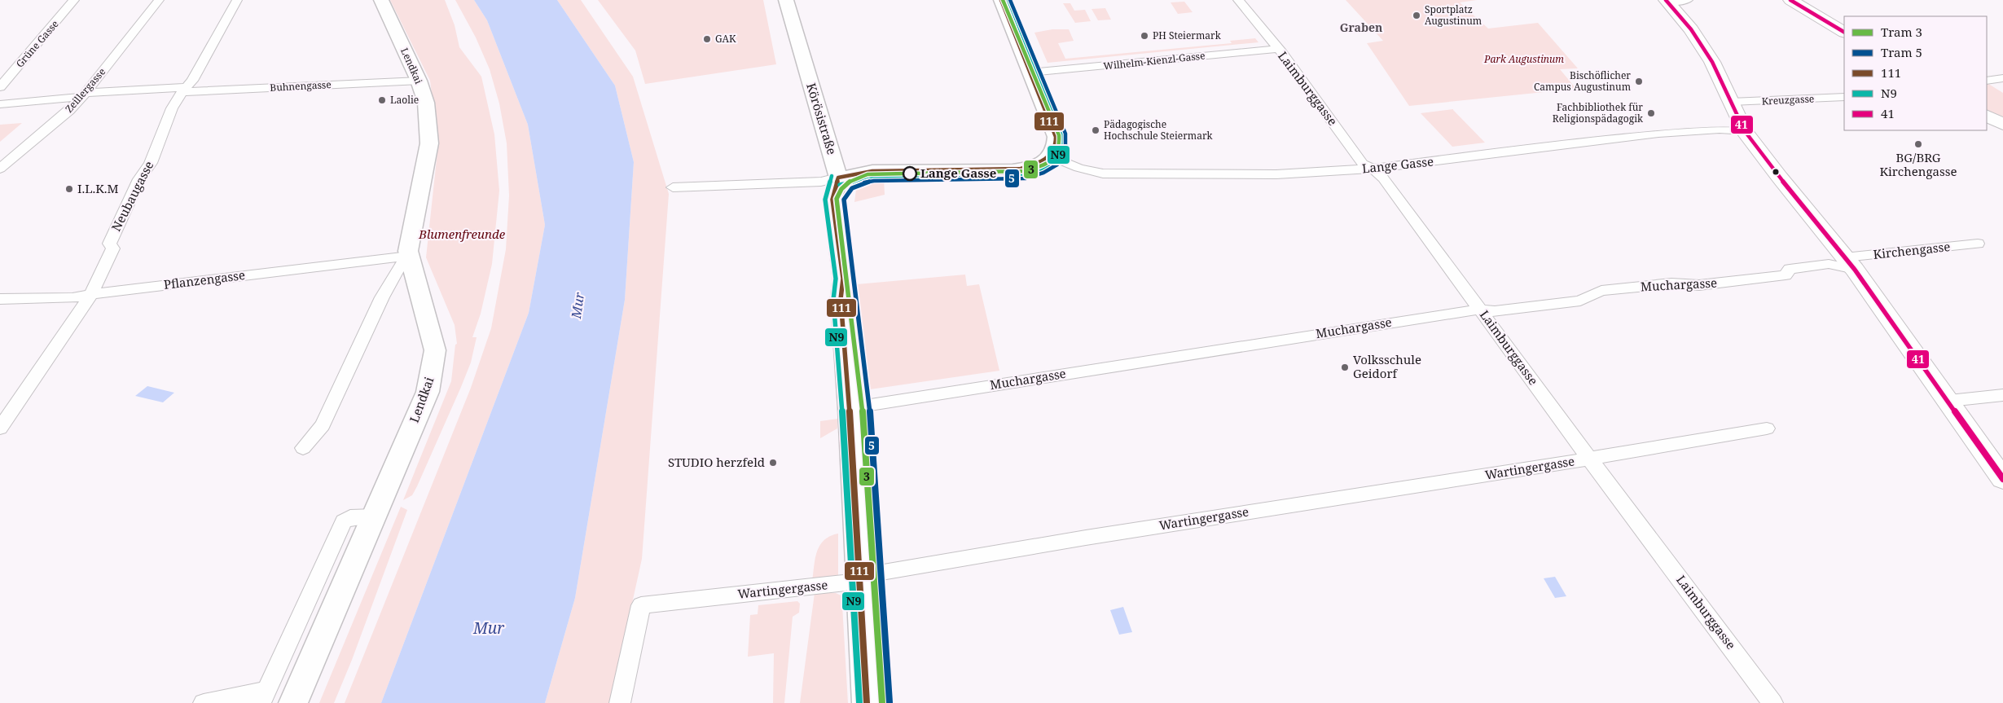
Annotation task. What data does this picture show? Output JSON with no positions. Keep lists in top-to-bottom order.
{
  "streets": {
    "main road": ["Lendkai", "Körösistraße"],
    "street": [
      "Grüne Gasse",
      "Wilhelm-Kienzl-Gasse",
      "Buhnengasse",
      "Laimburggasse",
      "Zeillergasse",
      "Kreuzgasse",
      "Lange Gasse",
      "Neubaugasse",
      "Kirchengasse",
      "Pflanzengasse",
      "Muchargasse",
      "Wartingergasse"
    ]
  },
  "crossings": [
    ["Wilhelm-Kienzl-Gasse", "Laimburggasse"],
    ["Lendkai", "Buhnengasse"],
    ["Lendkai", "Pflanzengasse"],
    ["Buhnengasse", "Zeillergasse"],
    ["Buhnengasse", "Neubaugasse"],
    ["Laimburggasse", "Lange Gasse"],
    ["Laimburggasse", "Muchargasse"],
    ["Laimburggasse", "Wartingergasse"],
    ["Körösistraße", "Muchargasse"],
    ["Körösistraße", "Wartingergasse"],
    ["Neubaugasse", "Pflanzengasse"],
    ["Kirchengasse", "Muchargasse"]
  ],
  "districts": ["Graben"],
  "water": ["Mur"],
  "parks": ["Park Augustinum", "Blumenfreunde"],
  "places": [
    "Sportplatz Augustinum",
    "PH Steiermark",
    "GAK",
    "Bischöflicher Campus Augustinum",
    "Laolie",
    "Fachbibliothek für Religionspädagogik",
    "Pädagogische Hochschule Steiermark",
    "BG/BRG Kirchengasse",
    "Lange Gasse",
    "I.L.K.M",
    "Volksschule Geidorf",
    "STUDIO herzfeld"
  ],
  "lines": [
    "tram line 3",
    "tram line 5",
    "transit line 111",
    "transit line N9",
    "transit line 41"
  ],
  "legend": [
    "Tram 3",
    "Tram 5",
    "111",
    "N9",
    "41"
  ]
}
